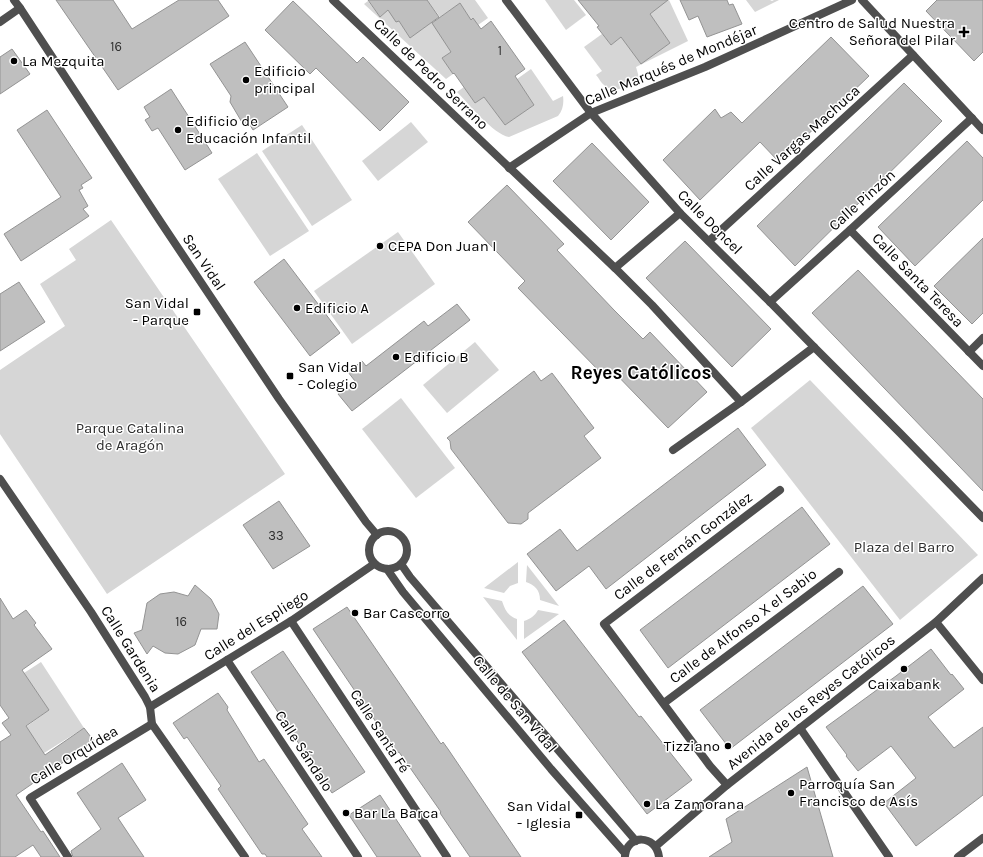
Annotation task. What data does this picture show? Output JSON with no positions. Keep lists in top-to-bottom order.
{
  "streets": {
    "street": [
      "Calle Marqués de Mondéjar",
      "Calle de Pedro Serrano",
      "Calle Vargas Machuca",
      "Calle Pinzón",
      "Calle Doncel",
      "San Vidal",
      "Calle Santa Teresa",
      "Calle de Fernán González",
      "Calle del Espliego",
      "Calle de Alfonso X el Sabio",
      "Calle Gardenia",
      "Avenida de los Reyes Católicos",
      "Calle de San Vidal",
      "Calle Santa Fé",
      "Calle Sándalo",
      "Calle Orquídea"
    ]
  },
  "crossings": [
    ["Calle Marqués de Mondéjar", "Calle de Pedro Serrano"],
    ["Calle Marqués de Mondéjar", "Calle Doncel"],
    ["Calle Vargas Machuca", "Calle Doncel"],
    ["Calle Pinzón", "Calle Doncel"],
    ["Calle Pinzón", "Calle Santa Teresa"],
    ["San Vidal", "Calle del Espliego"],
    ["San Vidal", "Calle de San Vidal"],
    ["Calle de Fernán González", "Calle de Alfonso X el Sabio"],
    ["Calle del Espliego", "Calle Gardenia"],
    ["Calle del Espliego", "Calle de San Vidal"],
    ["Calle del Espliego", "Calle Santa Fé"],
    ["Calle del Espliego", "Calle Sándalo"],
    ["Calle Gardenia", "Calle Orquídea"]
  ],
  "districts": ["Reyes Católicos"],
  "parks": ["Parque Catalina de Aragón", "Plaza del Barro"],
  "places": {
    "health": ["Centro de Salud Nuestra Señora del Pilar"],
    "other": [
      "La Mezquita",
      "Edificio principal",
      "Edificio de Educación Infantil",
      "CEPA Don Juan I",
      "Edificio A",
      "Edificio B",
      "Bar Cascorro",
      "Caixabank",
      "Tizziano",
      "Parroquía San Francisco de Asís",
      "La Zamorana",
      "Bar La Barca"
    ],
    "transit": ["San Vidal - Parque", "San Vidal - Colegio", "San Vidal - Iglesia"]
  },
  "house_numbers": [
    "16",
    "1",
    "33",
    "16"
  ]
}
